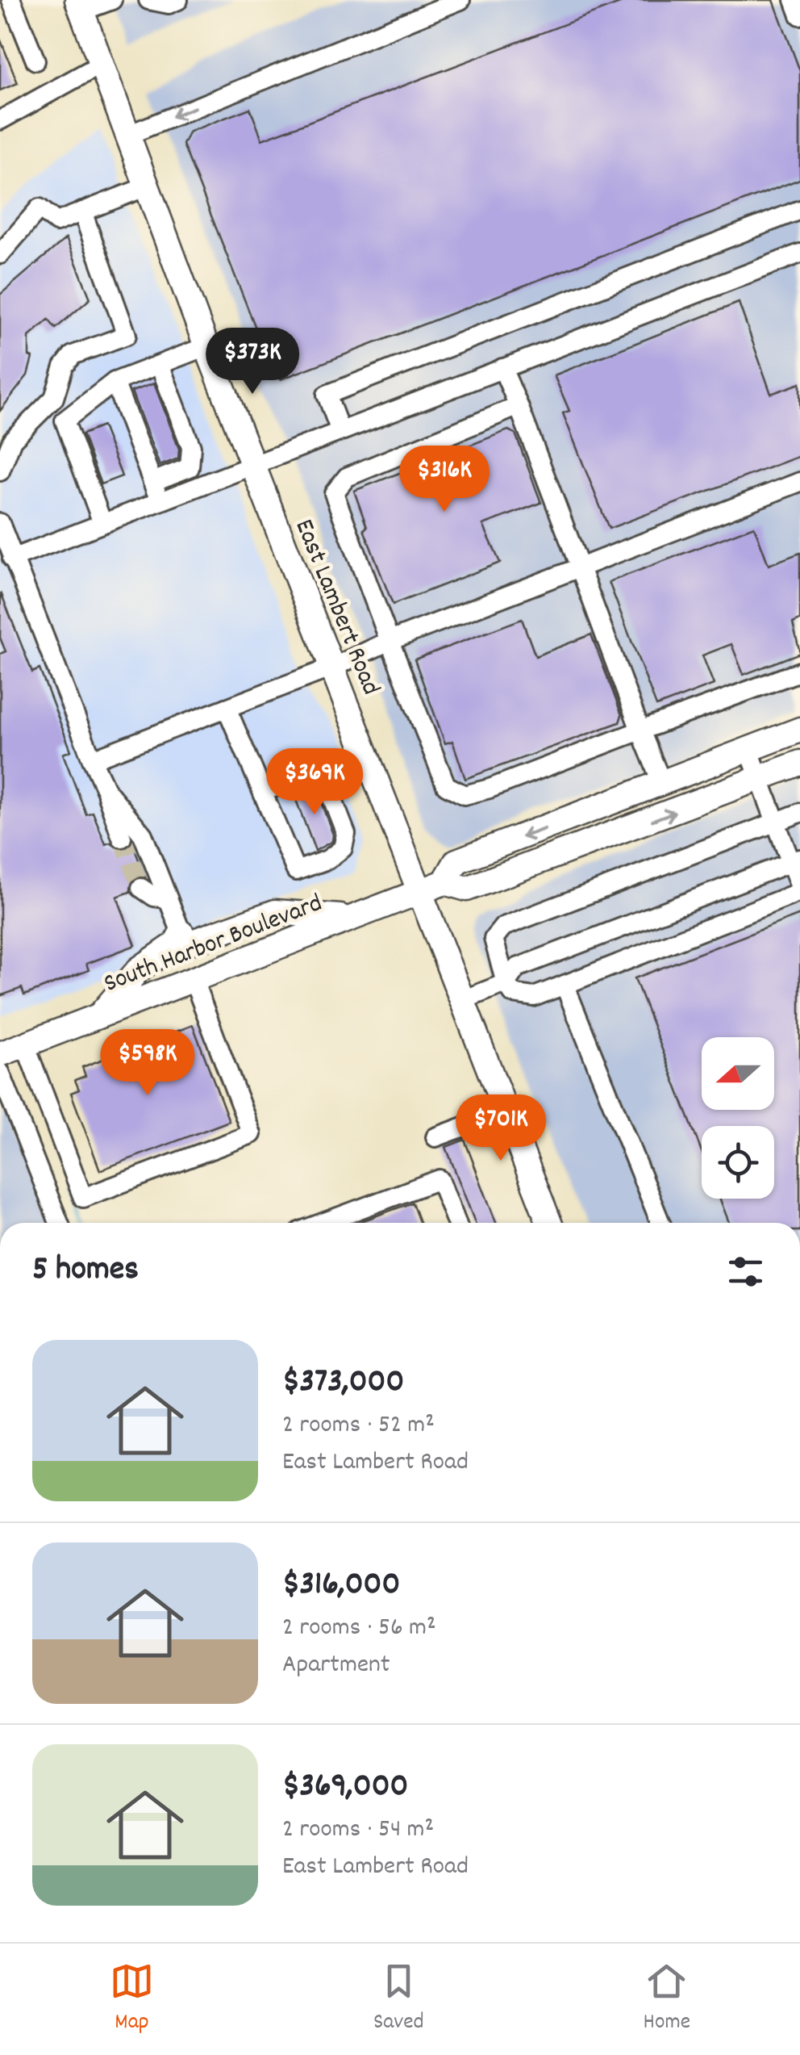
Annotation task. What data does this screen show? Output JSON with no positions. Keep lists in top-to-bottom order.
{
  "streets": {
    "main road": ["East Lambert Road", "South Harbor Boulevard"]
  },
  "crossings": [
    ["East Lambert Road", "South Harbor Boulevard"]
  ],
  "north": "left",
  "page": {
    "price": [
      "$373K",
      "$316K",
      "$369K",
      "$598K",
      "$701K"
    ],
    "heading": "5 homes",
    "list": [
      {
        "name": "$373,000",
        "note": "2 rooms · 52 m² · East Lambert Road"
      },
      {
        "name": "$316,000",
        "note": "2 rooms · 56 m² · Apartment"
      },
      {
        "name": "$369,000",
        "note": "2 rooms · 54 m² · East Lambert Road"
      }
    ],
    "tabs": ["Map", "Saved", "Home"]
  }
}
